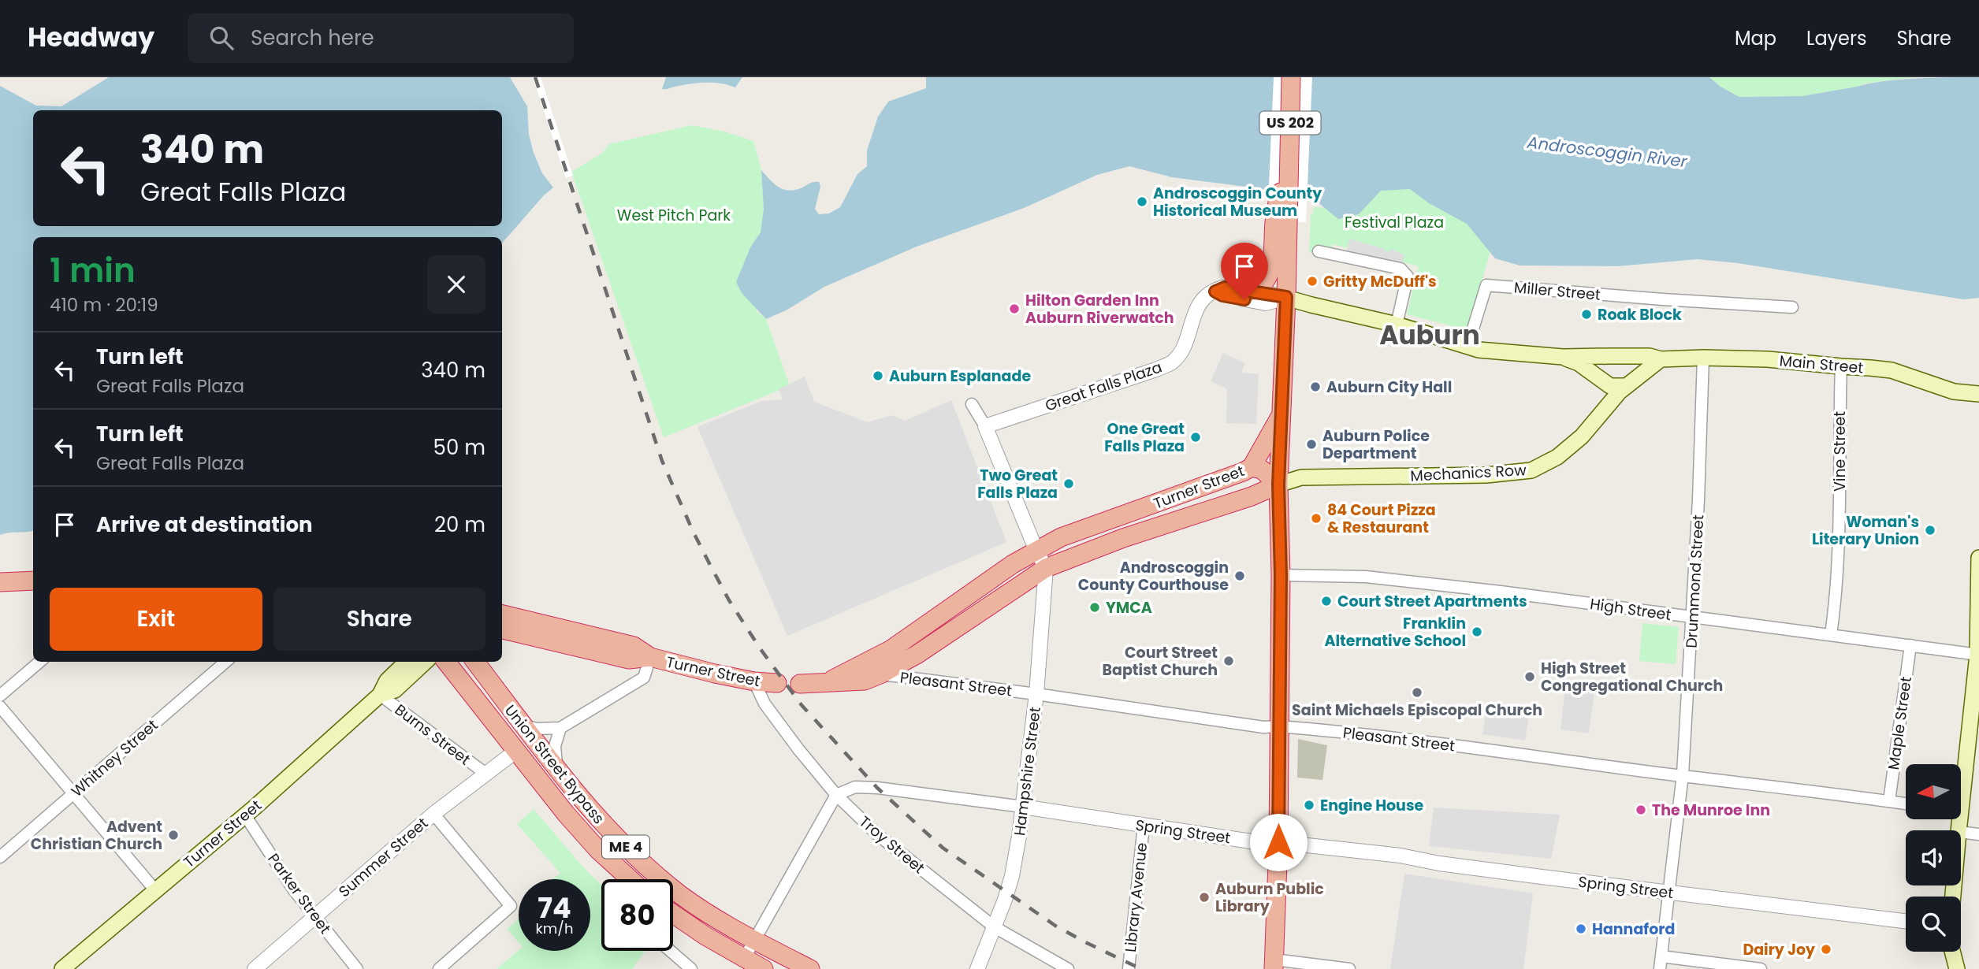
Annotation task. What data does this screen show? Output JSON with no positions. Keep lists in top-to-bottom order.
{
  "streets": {
    "highway": [
      "US 202",
      "Turner Street",
      "Union Street Bypass",
      "ME 4"
    ],
    "main road": ["Main Street", "Mechanics Row"],
    "street": [
      "Miller Street",
      "Great Falls Plaza",
      "Vine Street",
      "Drummond Street",
      "High Street",
      "Pleasant Street",
      "Maple Street",
      "Burns Street",
      "Whitney Street",
      "Hampshire Street",
      "Spring Street",
      "Troy Street",
      "Summer Street",
      "Parker Street",
      "Library Avenue"
    ]
  },
  "crossings": [
    ["US 202", "Main Street"],
    ["US 202", "Mechanics Row"],
    ["US 202", "Turner Street"],
    ["US 202", "High Street"],
    ["US 202", "Pleasant Street"],
    ["US 202", "Spring Street"],
    ["Miller Street", "Main Street"],
    ["Main Street", "Vine Street"],
    ["Main Street", "Mechanics Row"],
    ["Main Street", "Drummond Street"],
    ["Vine Street", "High Street"],
    ["Mechanics Row", "Turner Street"],
    ["Turner Street", "Pleasant Street"],
    ["Turner Street", "Burns Street"],
    ["Turner Street", "Hampshire Street"],
    ["Turner Street", "Troy Street"],
    ["Turner Street", "Parker Street"],
    ["Drummond Street", "High Street"],
    ["Drummond Street", "Pleasant Street"],
    ["Drummond Street", "Spring Street"],
    ["High Street", "Maple Street"],
    ["Pleasant Street", "Maple Street"],
    ["Pleasant Street", "Hampshire Street"],
    ["Burns Street", "Summer Street"],
    ["Union Street Bypass", "Summer Street"],
    ["Hampshire Street", "Spring Street"],
    ["Hampshire Street", "Troy Street"],
    ["Spring Street", "Troy Street"],
    ["Spring Street", "Library Avenue"],
    ["Summer Street", "Parker Street"]
  ],
  "districts": ["Auburn"],
  "water": ["Androscoggin River"],
  "parks": ["West Pitch Park", "Festival Plaza"],
  "places": [
    "Androscoggin County Historical Museum",
    "Gritty McDuff's",
    "Hilton Garden Inn Auburn Riverwatch",
    "Roak Block",
    "Auburn Esplanade",
    "Auburn City Hall",
    "One Great Falls Plaza",
    "Auburn Police Department",
    "Two Great Falls Plaza",
    "84 Court Pizza & Restaurant",
    "Woman's Literary Union",
    "Androscoggin County Courthouse",
    "Court Street Apartments",
    "YMCA",
    "Franklin Alternative School",
    "Court Street Baptist Church",
    "High Street Congregational Church",
    "Saint Michaels Episcopal Church",
    "Engine House",
    "The Munroe Inn",
    "Advent Christian Church",
    "Auburn Public Library",
    "Hannaford",
    "Dairy Joy"
  ],
  "north": "left",
  "page": {
    "header": "Headway",
    "search": "Search here",
    "nav": ["Map", "Layers", "Share"],
    "turn": ["340 m", "Great Falls Plaza"],
    "heading": ["1 min", "410 m · 20:19"],
    "list": [
      {
        "name": "Turn left",
        "note": "Great Falls Plaza",
        "value": "340 m"
      },
      {
        "name": "Turn left",
        "note": "Great Falls Plaza",
        "value": "50 m"
      },
      {
        "name": "Arrive at destination",
        "value": "20 m"
      }
    ],
    "buttons": ["Exit", "Share"],
    "speed": "74 km/h",
    "limit": "80"
  }
}
